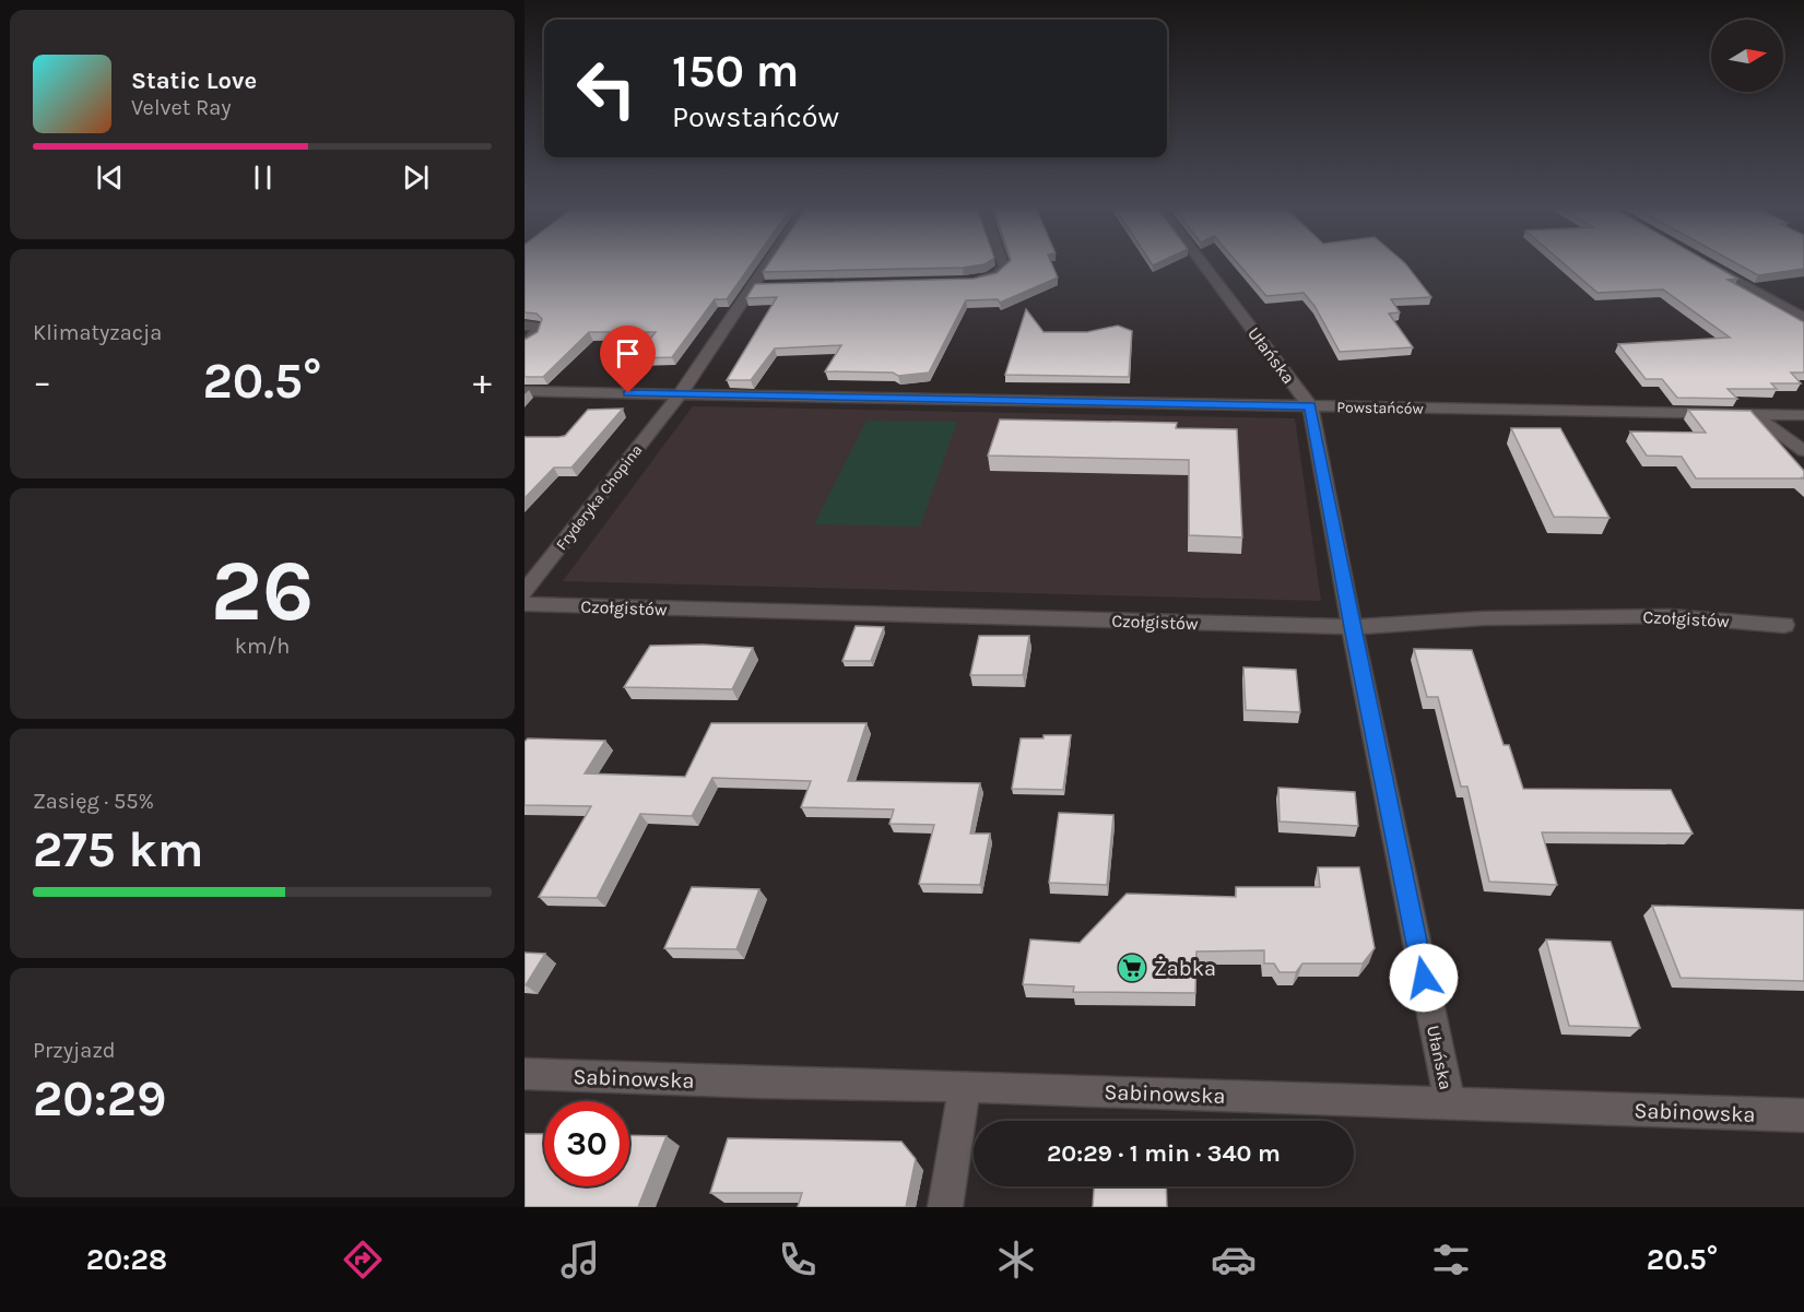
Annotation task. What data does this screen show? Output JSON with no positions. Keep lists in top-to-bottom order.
{
  "streets": {
    "street": [
      "Ułańska",
      "Powstańców",
      "Fryderyka Chopina",
      "Czołgistów",
      "Sabinowska"
    ]
  },
  "crossings": [
    ["Ułańska", "Powstańców"],
    ["Ułańska", "Czołgistów"],
    ["Ułańska", "Sabinowska"],
    ["Powstańców", "Fryderyka Chopina"]
  ],
  "places": {
    "supermarket": ["Żabka"]
  },
  "north": "right",
  "page": {
    "turn": ["150 m", "Powstańców"],
    "song": ["Static Love", "Velvet Ray"],
    "tile": [
      "Klimatyzacja",
      ["26", "km/h"],
      ["Zasięg · 55%", "275 km"],
      ["Przyjazd", "20:29"]
    ],
    "heat": ["−", "20.5°", "+"],
    "limit": "30",
    "trip": "20:29 · 1 min · 340 m",
    "tabs": ["20:28", "20.5°"]
  }
}
